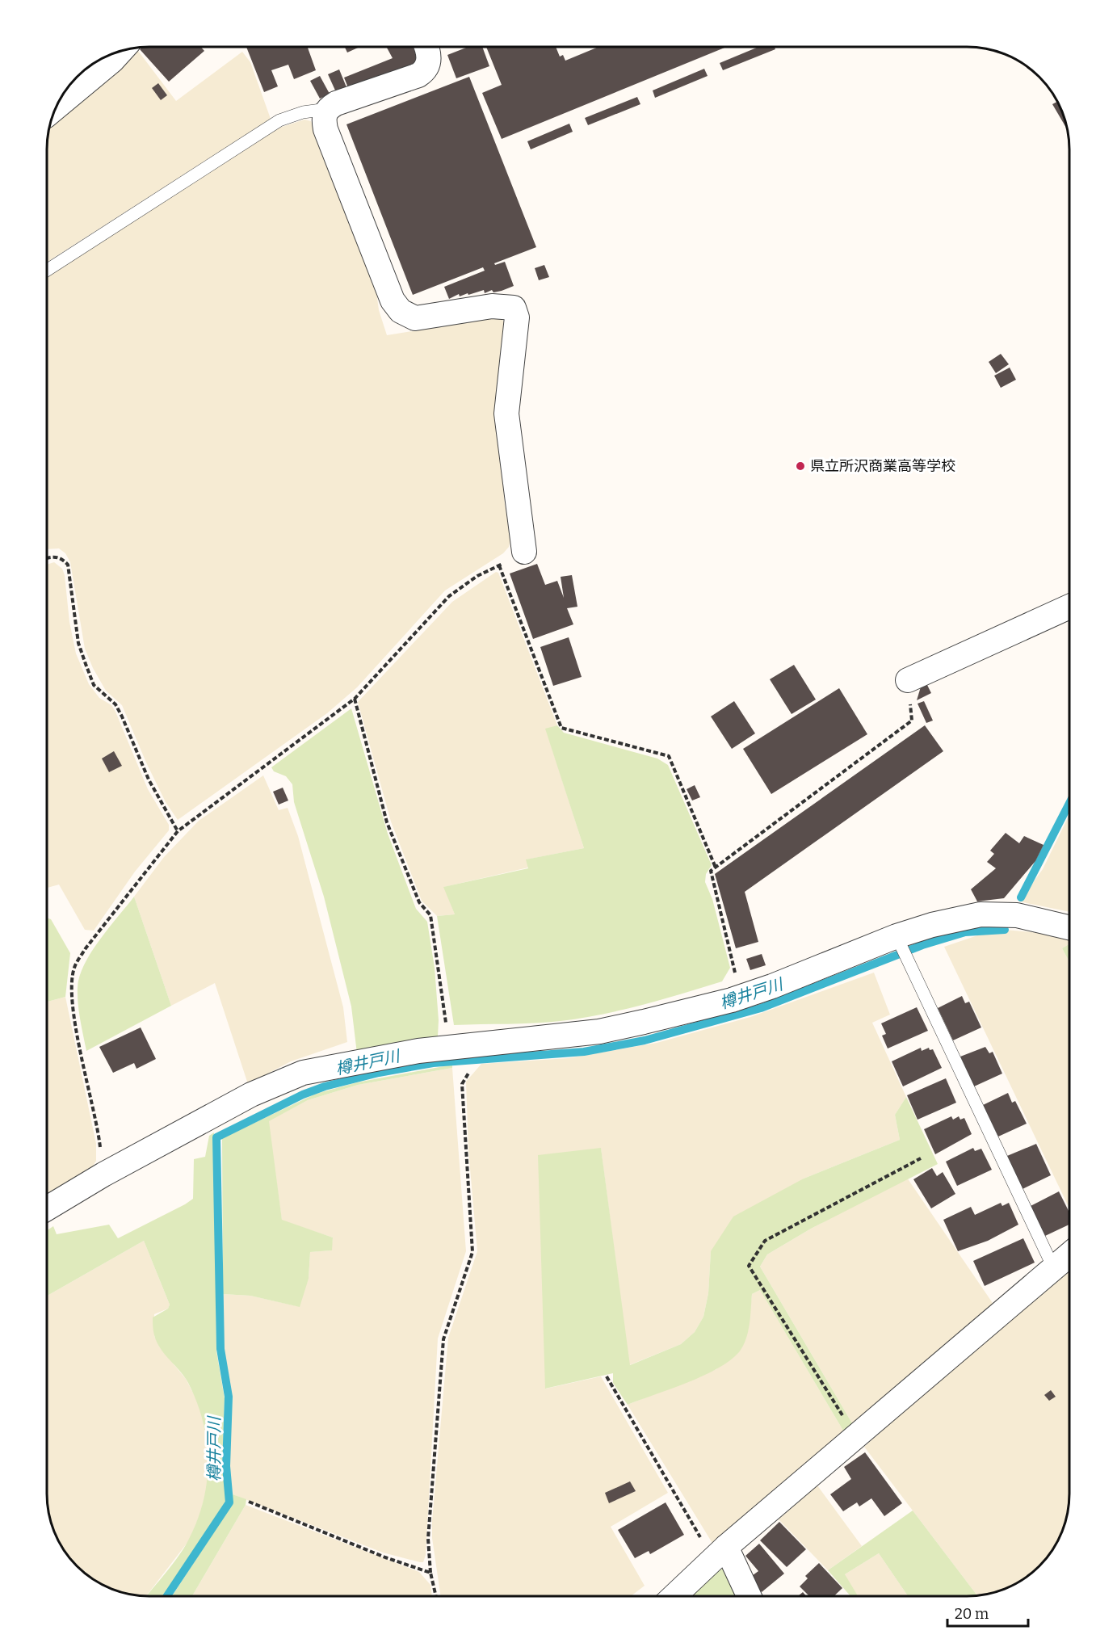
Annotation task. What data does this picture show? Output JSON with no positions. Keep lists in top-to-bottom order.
{
  "water": ["樽井戸川"],
  "places": ["県立所沢商業高等学校"],
  "scale_bar": "20 m"
}
